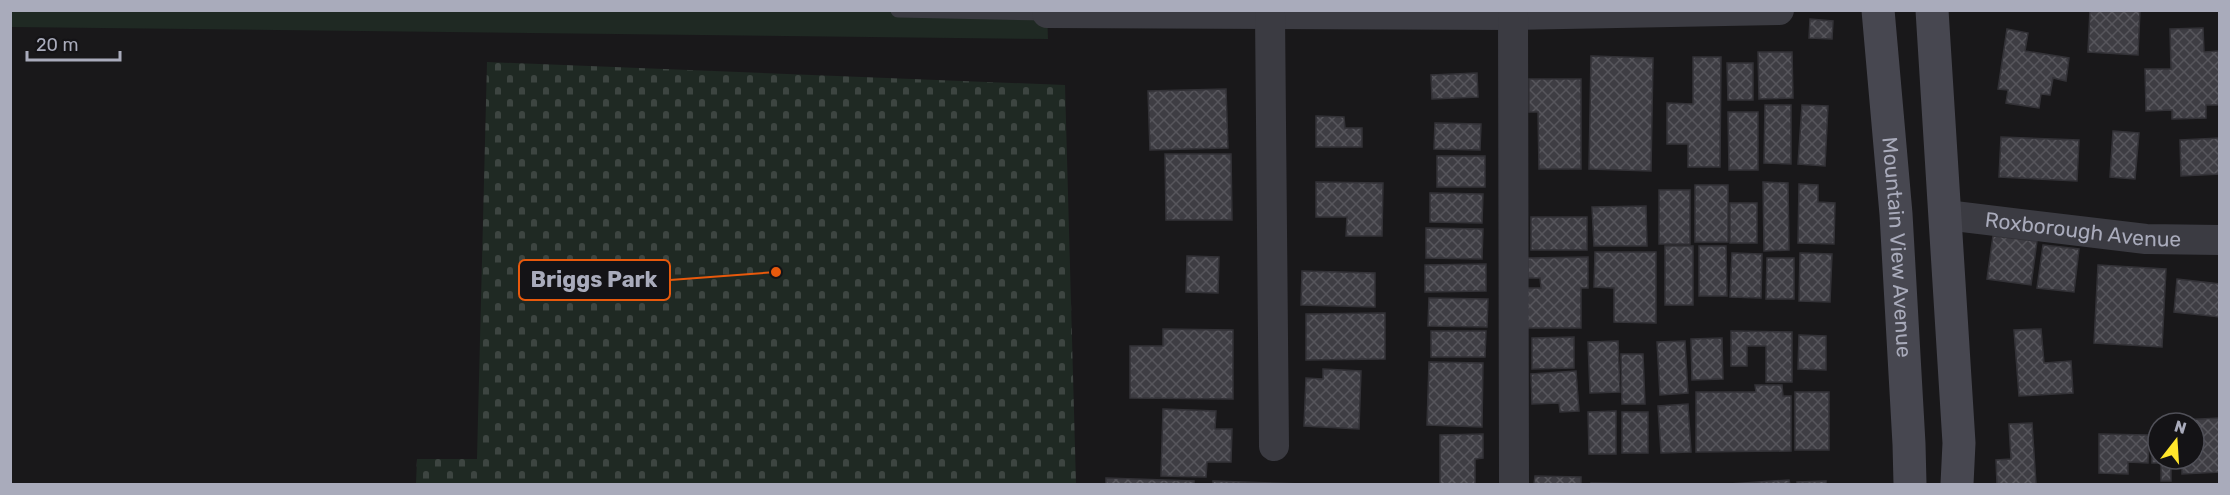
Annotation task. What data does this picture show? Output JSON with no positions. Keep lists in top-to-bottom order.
{
  "streets": {
    "main road": ["Mountain View Avenue"],
    "street": ["Roxborough Avenue"]
  },
  "places": ["Briggs Park"],
  "scale_bar": "20 m",
  "north": "top"
}
